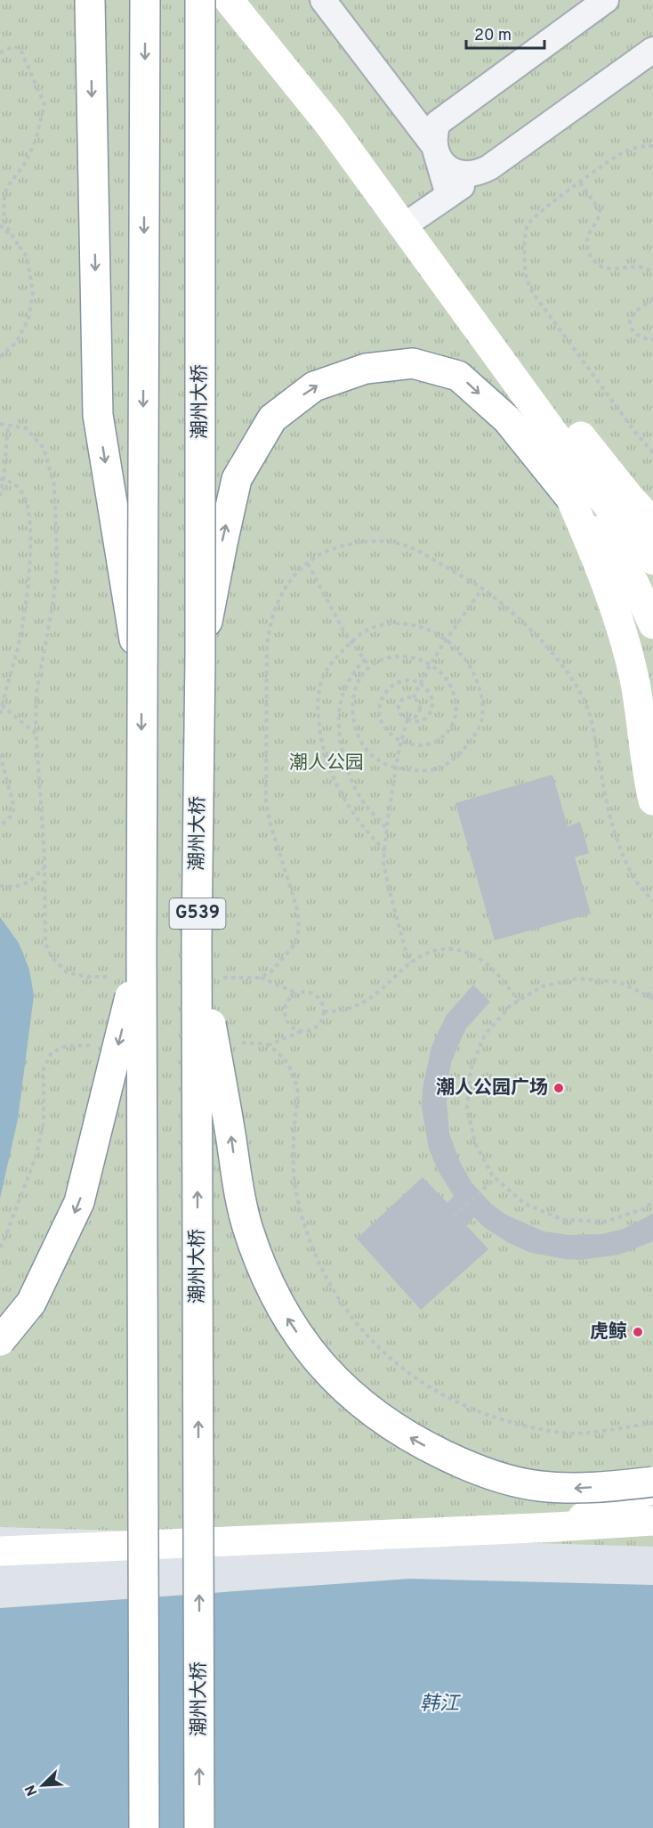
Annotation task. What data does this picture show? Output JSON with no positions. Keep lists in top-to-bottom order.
{
  "streets": {
    "main road": ["潮州大桥", "G539"]
  },
  "water": ["韩江"],
  "parks": ["潮人公园"],
  "places": ["潮人公园广场", "虎鲸"],
  "scale_bar": "20 m",
  "north": "bottom left"
}
